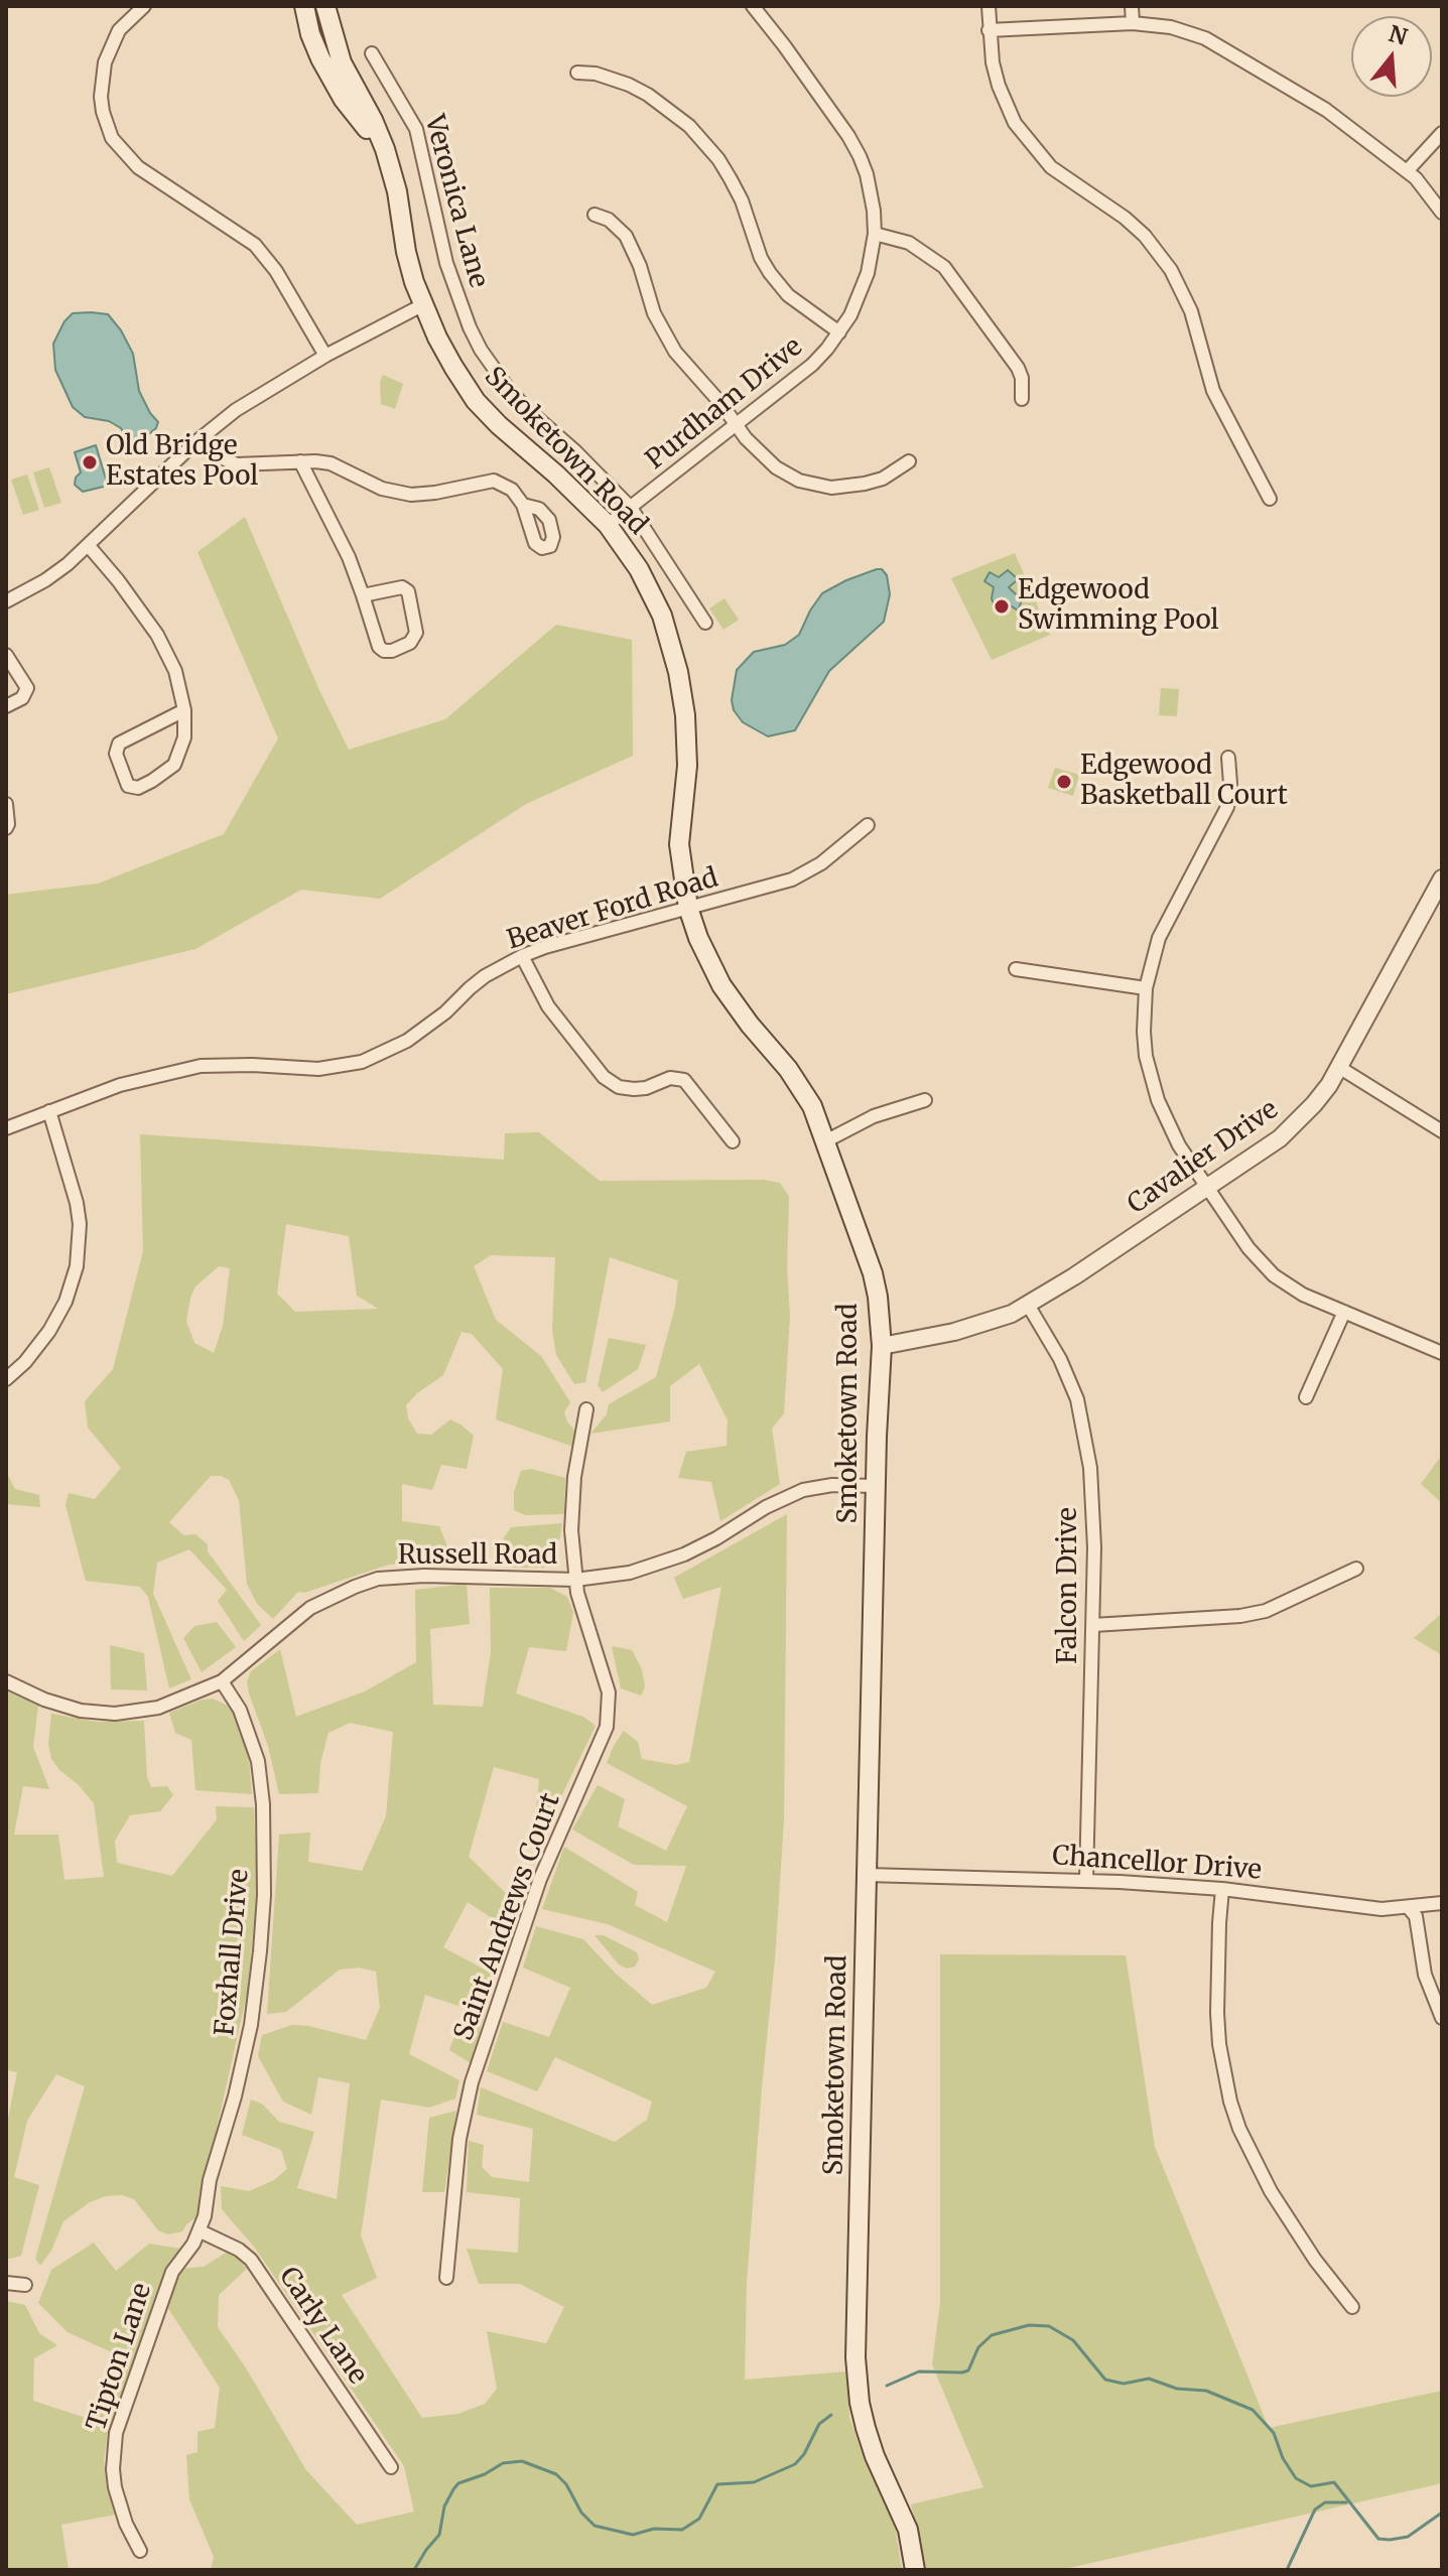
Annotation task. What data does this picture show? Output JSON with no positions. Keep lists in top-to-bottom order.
{
  "streets": {
    "main road": ["Smoketown Road"],
    "street": [
      "Veronica Lane",
      "Purdham Drive",
      "Beaver Ford Road",
      "Cavalier Drive",
      "Russell Road",
      "Falcon Drive",
      "Chancellor Drive",
      "Saint Andrews Court",
      "Foxhall Drive",
      "Carly Lane",
      "Tipton Lane"
    ]
  },
  "crossings": [
    ["Veronica Lane", "Purdham Drive"],
    ["Purdham Drive", "Smoketown Road"],
    ["Smoketown Road", "Beaver Ford Road"],
    ["Smoketown Road", "Cavalier Drive"],
    ["Smoketown Road", "Russell Road"],
    ["Smoketown Road", "Chancellor Drive"],
    ["Cavalier Drive", "Falcon Drive"],
    ["Russell Road", "Saint Andrews Court"],
    ["Russell Road", "Foxhall Drive"],
    ["Falcon Drive", "Chancellor Drive"],
    ["Foxhall Drive", "Carly Lane"],
    ["Foxhall Drive", "Tipton Lane"],
    ["Carly Lane", "Tipton Lane"]
  ],
  "places": ["Old Bridge Estates Pool", "Edgewood Swimming Pool", "Edgewood Basketball Court"],
  "north": "top"
}
